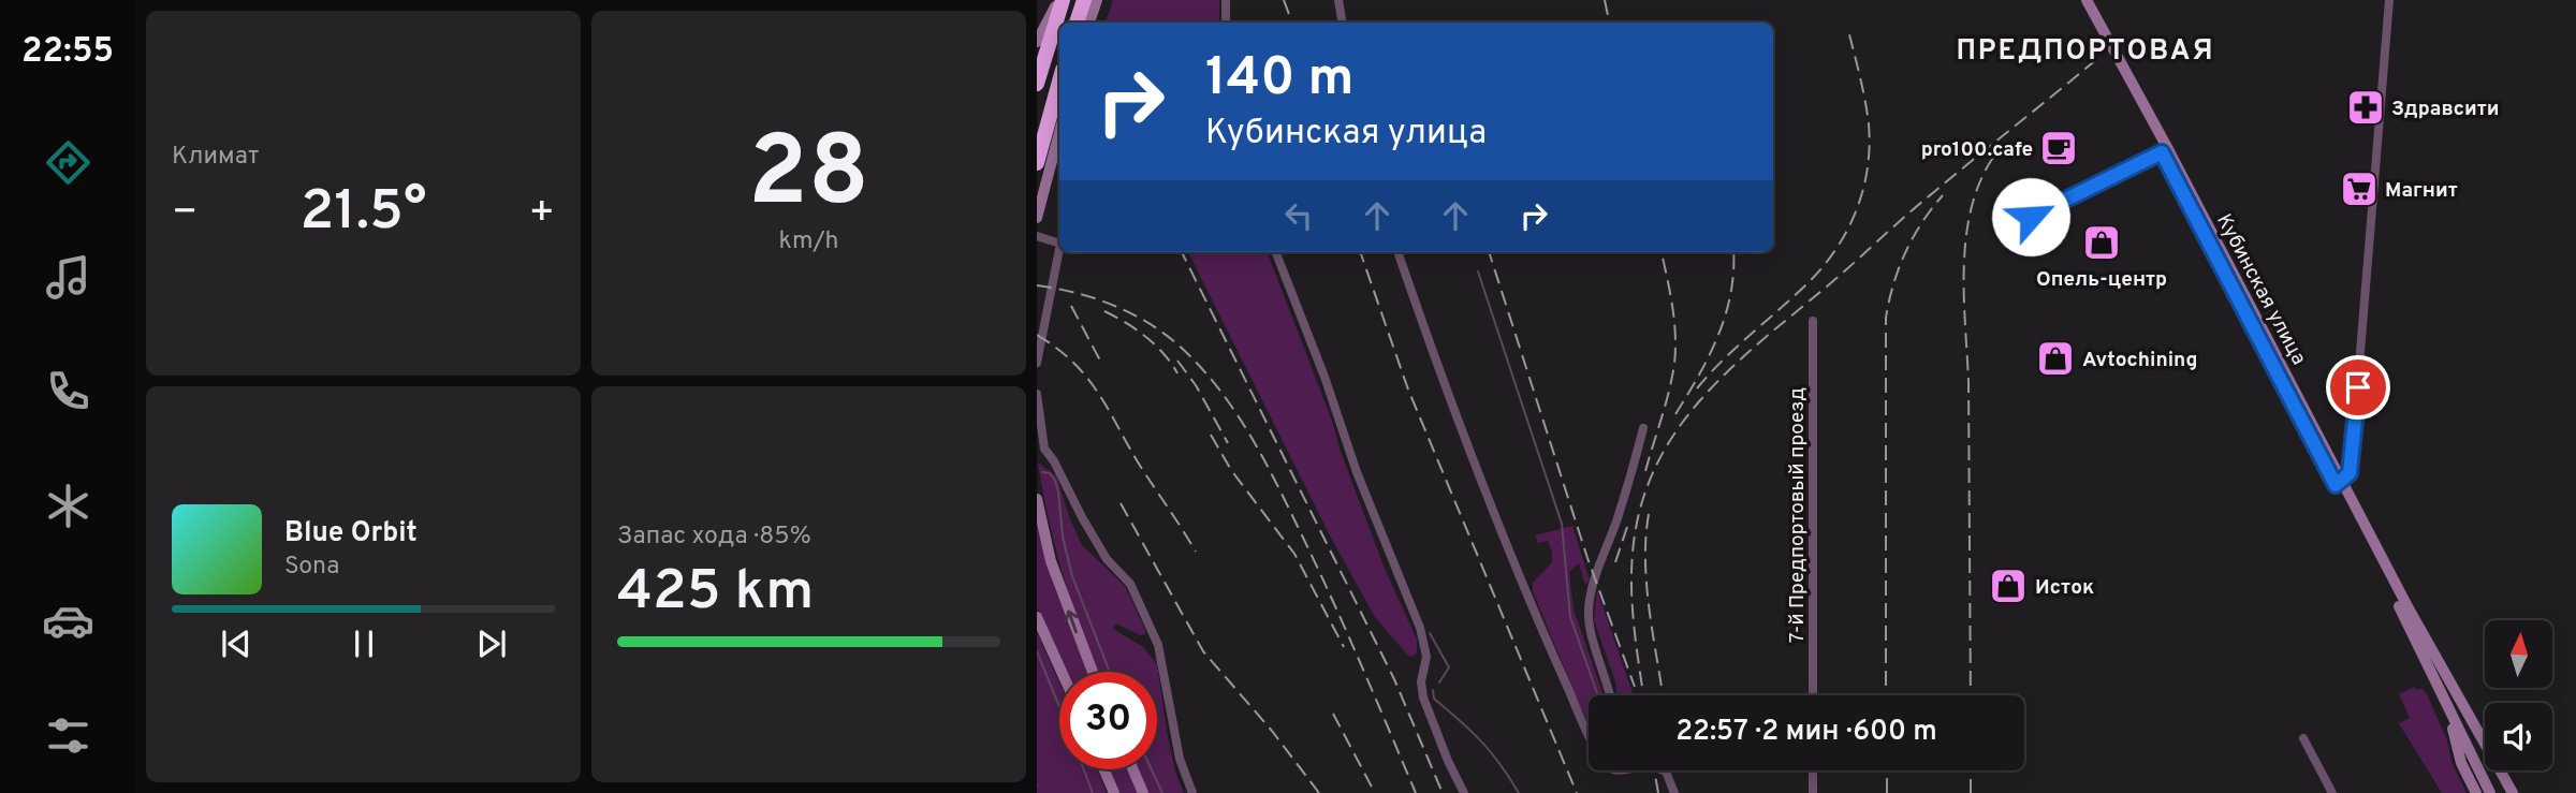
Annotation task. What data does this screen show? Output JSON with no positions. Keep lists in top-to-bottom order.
{
  "streets": {
    "main road": ["Кубинская улица"],
    "street": ["7-й Предпортовый проезд"]
  },
  "districts": ["ПРЕДПОРТОВАЯ"],
  "places": {
    "pharmacy": ["Здравсити"],
    "cafe": ["pro100.cafe"],
    "supermarket": ["Магнит"],
    "shop": ["Опель-центр", "Avtochining", "Исток"]
  },
  "north": "top",
  "page": {
    "tabs": "22:55",
    "tile": [
      "Климат",
      ["28", "km/h"],
      ["Запас хода · 85%", "425 km"]
    ],
    "turn": ["140 m", "Кубинская улица"],
    "heat": ["−", "21.5°", "+"],
    "song": ["Blue Orbit", "Sona"],
    "limit": "30",
    "trip": "22:57 · 2 мин · 600 m"
  }
}
